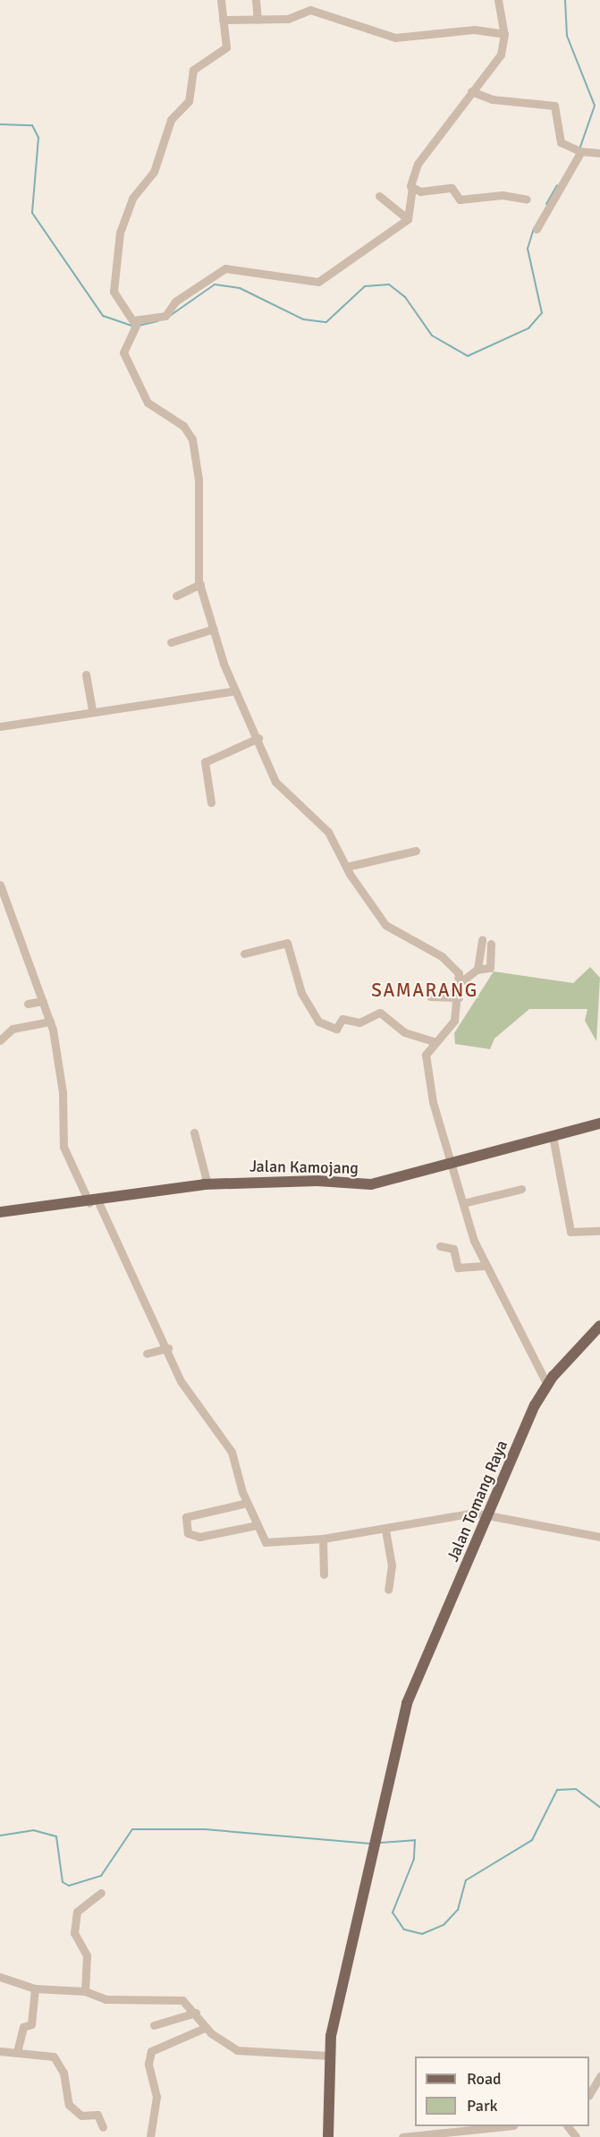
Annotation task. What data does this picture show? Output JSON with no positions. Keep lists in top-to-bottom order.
{
  "streets": {
    "main road": ["Jalan Kamojang", "Jalan Tomang Raya"]
  },
  "districts": ["SAMARANG"],
  "legend": ["Road", "Park"]
}
